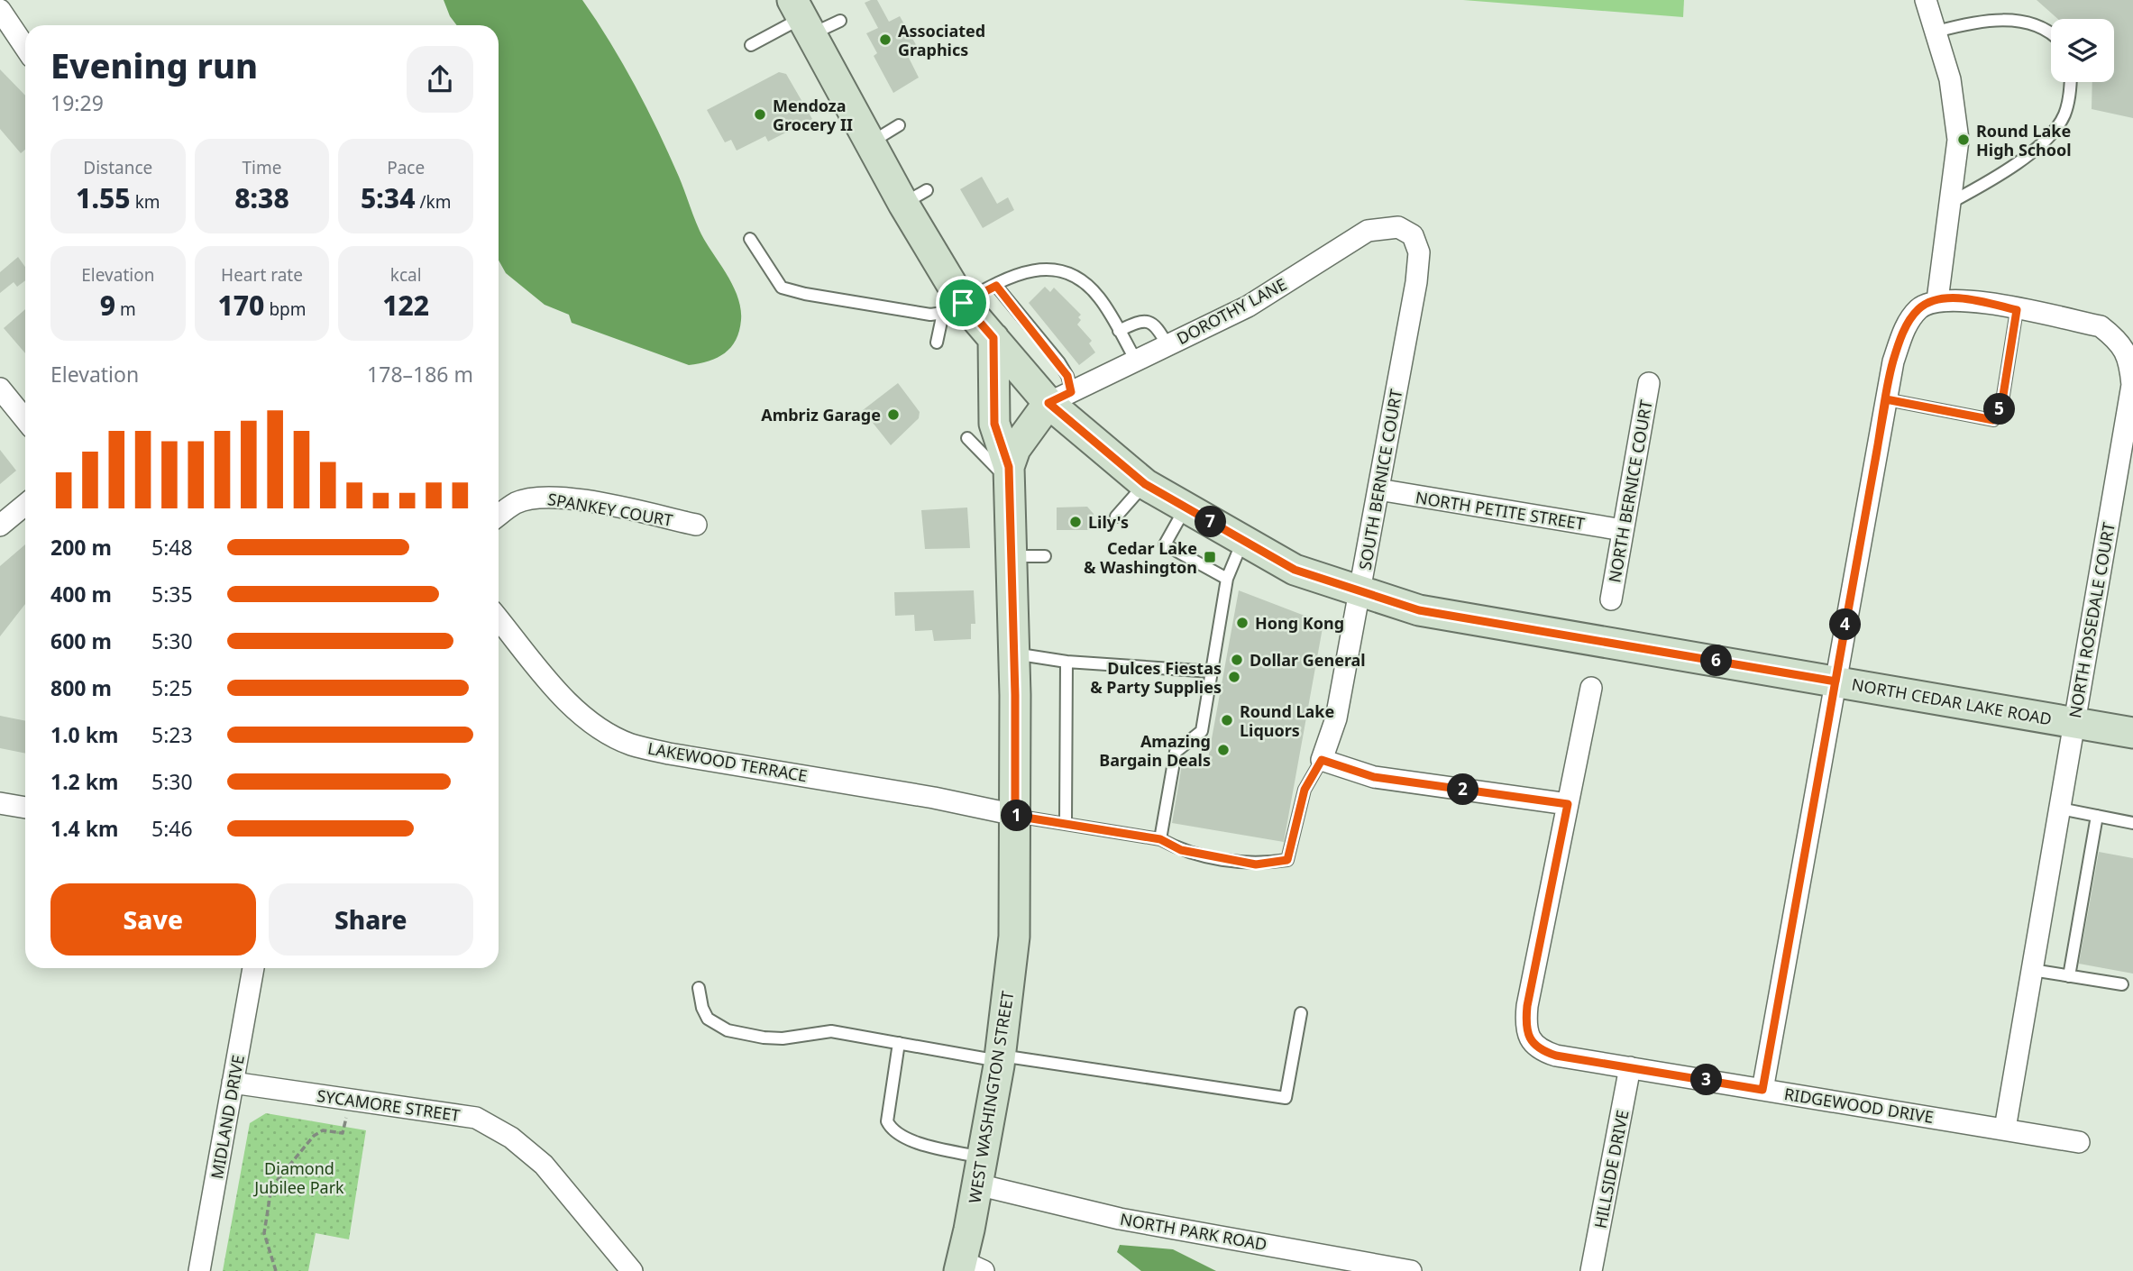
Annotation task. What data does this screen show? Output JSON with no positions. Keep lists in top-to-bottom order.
{
  "streets": {
    "main road": ["NORTH CEDAR LAKE ROAD", "WEST WASHINGTON STREET"],
    "street": [
      "DOROTHY LANE",
      "SOUTH BERNICE COURT",
      "NORTH BERNICE COURT",
      "SPANKEY COURT",
      "NORTH PETITE STREET",
      "NORTH ROSEDALE COURT",
      "LAKEWOOD TERRACE",
      "SYCAMORE STREET",
      "RIDGEWOOD DRIVE",
      "MIDLAND DRIVE",
      "HILLSIDE DRIVE",
      "NORTH PARK ROAD"
    ]
  },
  "crossings": [
    ["DOROTHY LANE", "SOUTH BERNICE COURT"],
    ["DOROTHY LANE", "NORTH CEDAR LAKE ROAD"],
    ["DOROTHY LANE", "WEST WASHINGTON STREET"],
    ["SOUTH BERNICE COURT", "NORTH PETITE STREET"],
    ["SOUTH BERNICE COURT", "NORTH CEDAR LAKE ROAD"],
    ["NORTH BERNICE COURT", "NORTH PETITE STREET"],
    ["NORTH ROSEDALE COURT", "NORTH CEDAR LAKE ROAD"],
    ["NORTH ROSEDALE COURT", "RIDGEWOOD DRIVE"],
    ["NORTH CEDAR LAKE ROAD", "WEST WASHINGTON STREET"],
    ["LAKEWOOD TERRACE", "WEST WASHINGTON STREET"],
    ["WEST WASHINGTON STREET", "NORTH PARK ROAD"],
    ["SYCAMORE STREET", "MIDLAND DRIVE"],
    ["RIDGEWOOD DRIVE", "HILLSIDE DRIVE"]
  ],
  "parks": ["Diamond Jubilee Park"],
  "places": {
    "other": [
      "Associated Graphics",
      "Mendoza Grocery II",
      "Round Lake High School",
      "Ambriz Garage",
      "Lily's",
      "Hong Kong",
      "Dollar General",
      "Dulces Fiestas & Party Supplies",
      "Round Lake Liquors",
      "Amazing Bargain Deals"
    ],
    "transit": ["Cedar Lake & Washington"]
  },
  "page": {
    "heading": ["Evening run", "19:29"],
    "stats": [
      ["Distance", "1.55 km"],
      ["Time", "8:38"],
      ["Pace", "5:34 /km"],
      ["Elevation", "9 m"],
      ["Heart rate", "170 bpm"],
      ["kcal", "122"]
    ],
    "chart": ["Elevation", "178–186 m"],
    "pins": [
      "5",
      "7",
      "4",
      "6",
      "2",
      "1",
      "3"
    ],
    "list": [
      {
        "name": "200 m",
        "note": "5:48"
      },
      {
        "name": "400 m",
        "note": "5:35"
      },
      {
        "name": "600 m",
        "note": "5:30"
      },
      {
        "name": "800 m",
        "note": "5:25"
      },
      {
        "name": "1.0 km",
        "note": "5:23"
      },
      {
        "name": "1.2 km",
        "note": "5:30"
      },
      {
        "name": "1.4 km",
        "note": "5:46"
      }
    ],
    "buttons": ["Save", "Share"]
  }
}
